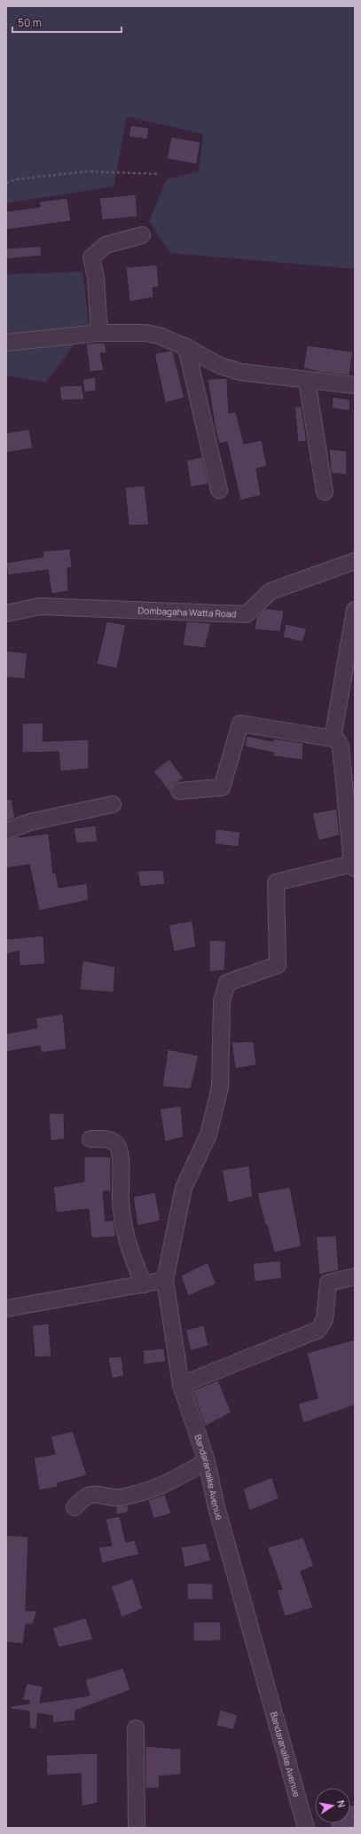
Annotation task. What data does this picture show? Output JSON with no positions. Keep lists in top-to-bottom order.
{
  "streets": {
    "street": ["Dombagaha Watta Road", "Bandaranaike Avenue"]
  },
  "scale_bar": "50 m",
  "north": "right"
}
